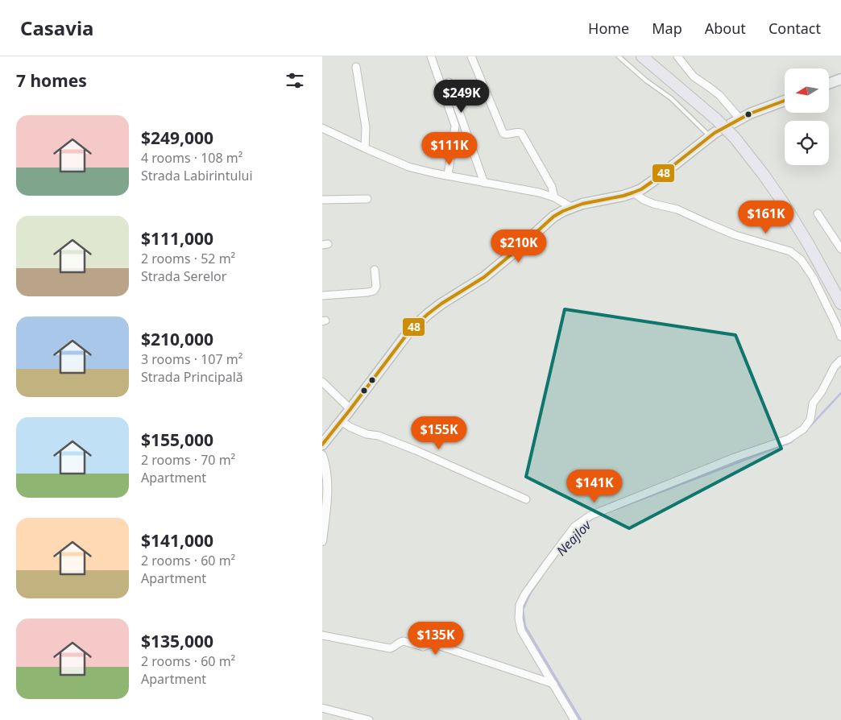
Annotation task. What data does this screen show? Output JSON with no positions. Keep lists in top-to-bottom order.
{
  "water": ["Neajlov"],
  "lines": ["transit line 48"],
  "north": "left",
  "page": {
    "header": "Casavia",
    "nav": [
      "Home",
      "Map",
      "About",
      "Contact"
    ],
    "heading": "7 homes",
    "price": [
      "$249K",
      "$111K",
      "$161K",
      "$210K",
      "$155K",
      "$141K",
      "$135K"
    ],
    "list": [
      {
        "name": "$249,000",
        "note": "4 rooms · 108 m² · Strada Labirintului"
      },
      {
        "name": "$111,000",
        "note": "2 rooms · 52 m² · Strada Serelor"
      },
      {
        "name": "$210,000",
        "note": "3 rooms · 107 m² · Strada Principală"
      },
      {
        "name": "$155,000",
        "note": "2 rooms · 70 m² · Apartment"
      },
      {
        "name": "$141,000",
        "note": "2 rooms · 60 m² · Apartment"
      },
      {
        "name": "$135,000",
        "note": "2 rooms · 60 m² · Apartment"
      }
    ]
  }
}
